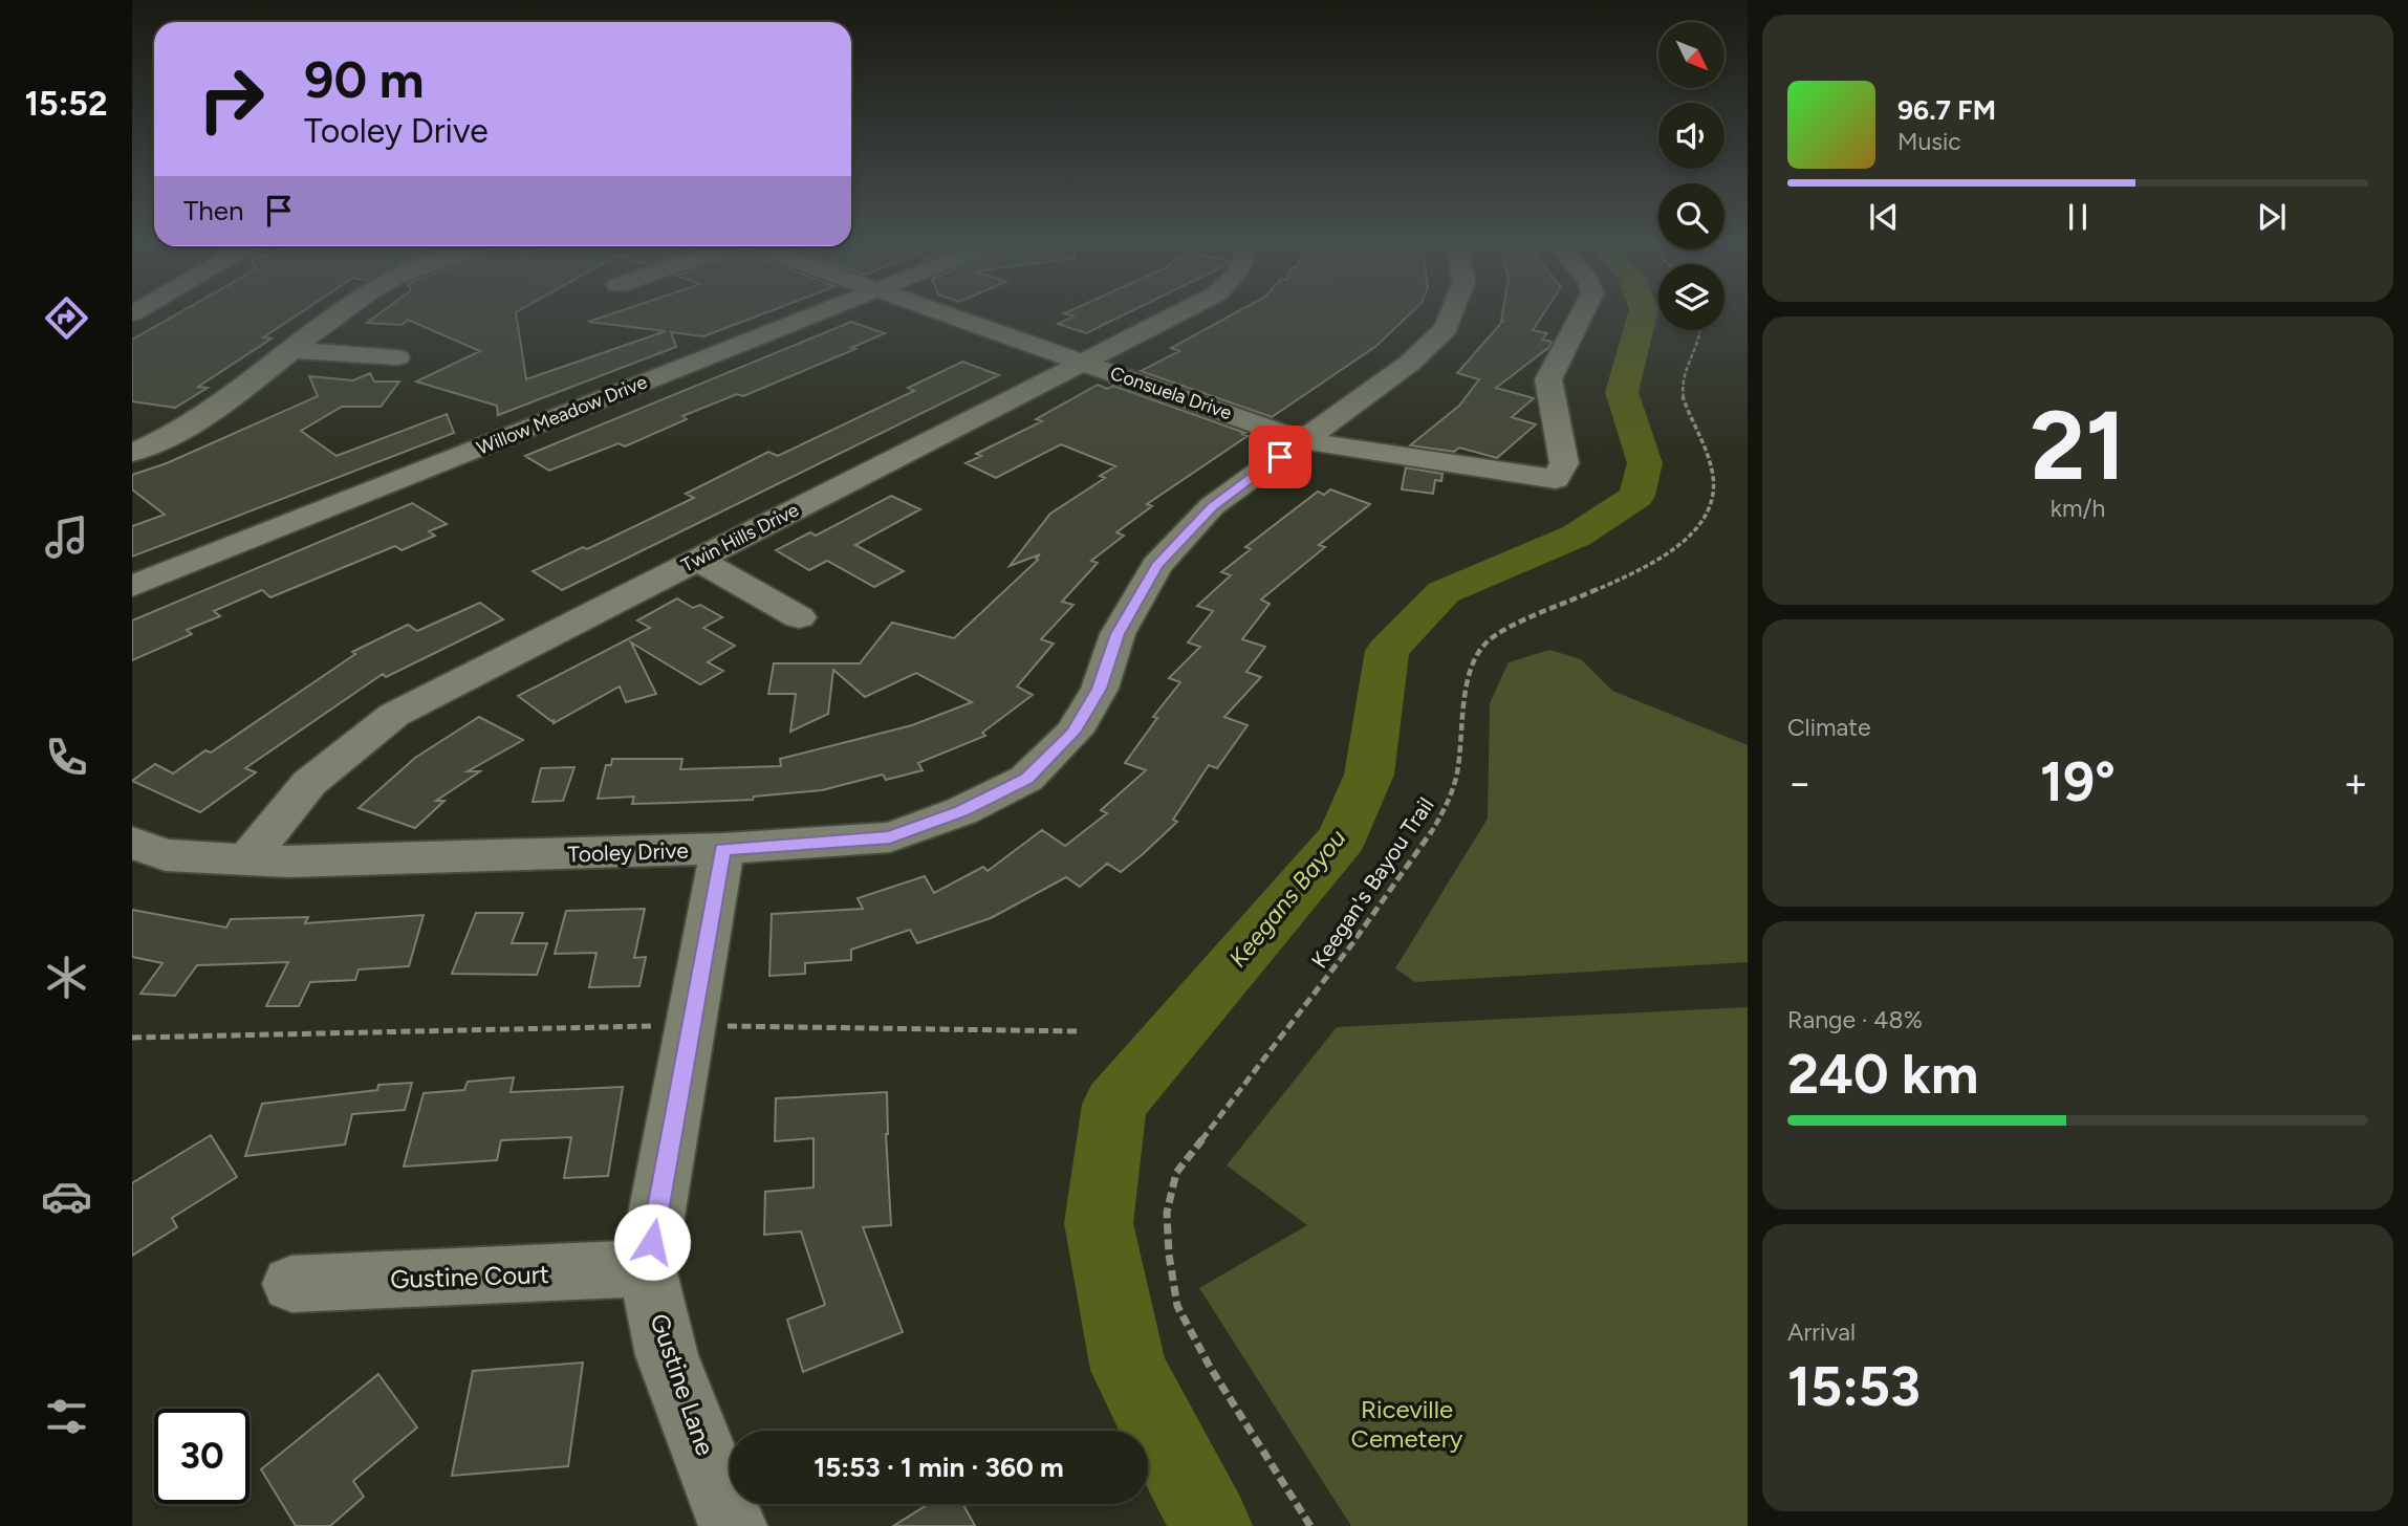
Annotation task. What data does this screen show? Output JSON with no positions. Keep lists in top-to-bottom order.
{
  "streets": {
    "street": [
      "Consuela Drive",
      "Willow Meadow Drive",
      "Twin Hills Drive",
      "Tooley Drive",
      "Gustine Court",
      "Gustine Lane"
    ],
    "path": ["Keegan's Bayou Trail"]
  },
  "crossings": [
    ["Consuela Drive", "Twin Hills Drive"],
    ["Consuela Drive", "Tooley Drive"],
    ["Twin Hills Drive", "Tooley Drive"],
    ["Tooley Drive", "Gustine Lane"],
    ["Gustine Court", "Gustine Lane"]
  ],
  "water": ["Keegans Bayou"],
  "parks": ["Riceville Cemetery"],
  "north": "bottom right",
  "page": {
    "tabs": "15:52",
    "turn": ["90 m", "Tooley Drive"],
    "song": ["96.7 FM", "Music"],
    "then": "Then",
    "tile": [
      ["21", "km/h"],
      "Climate",
      ["Range · 48%", "240 km"],
      ["Arrival", "15:53"]
    ],
    "heat": ["−", "19°", "+"],
    "limit": "30",
    "trip": "15:53 · 1 min · 360 m"
  }
}
